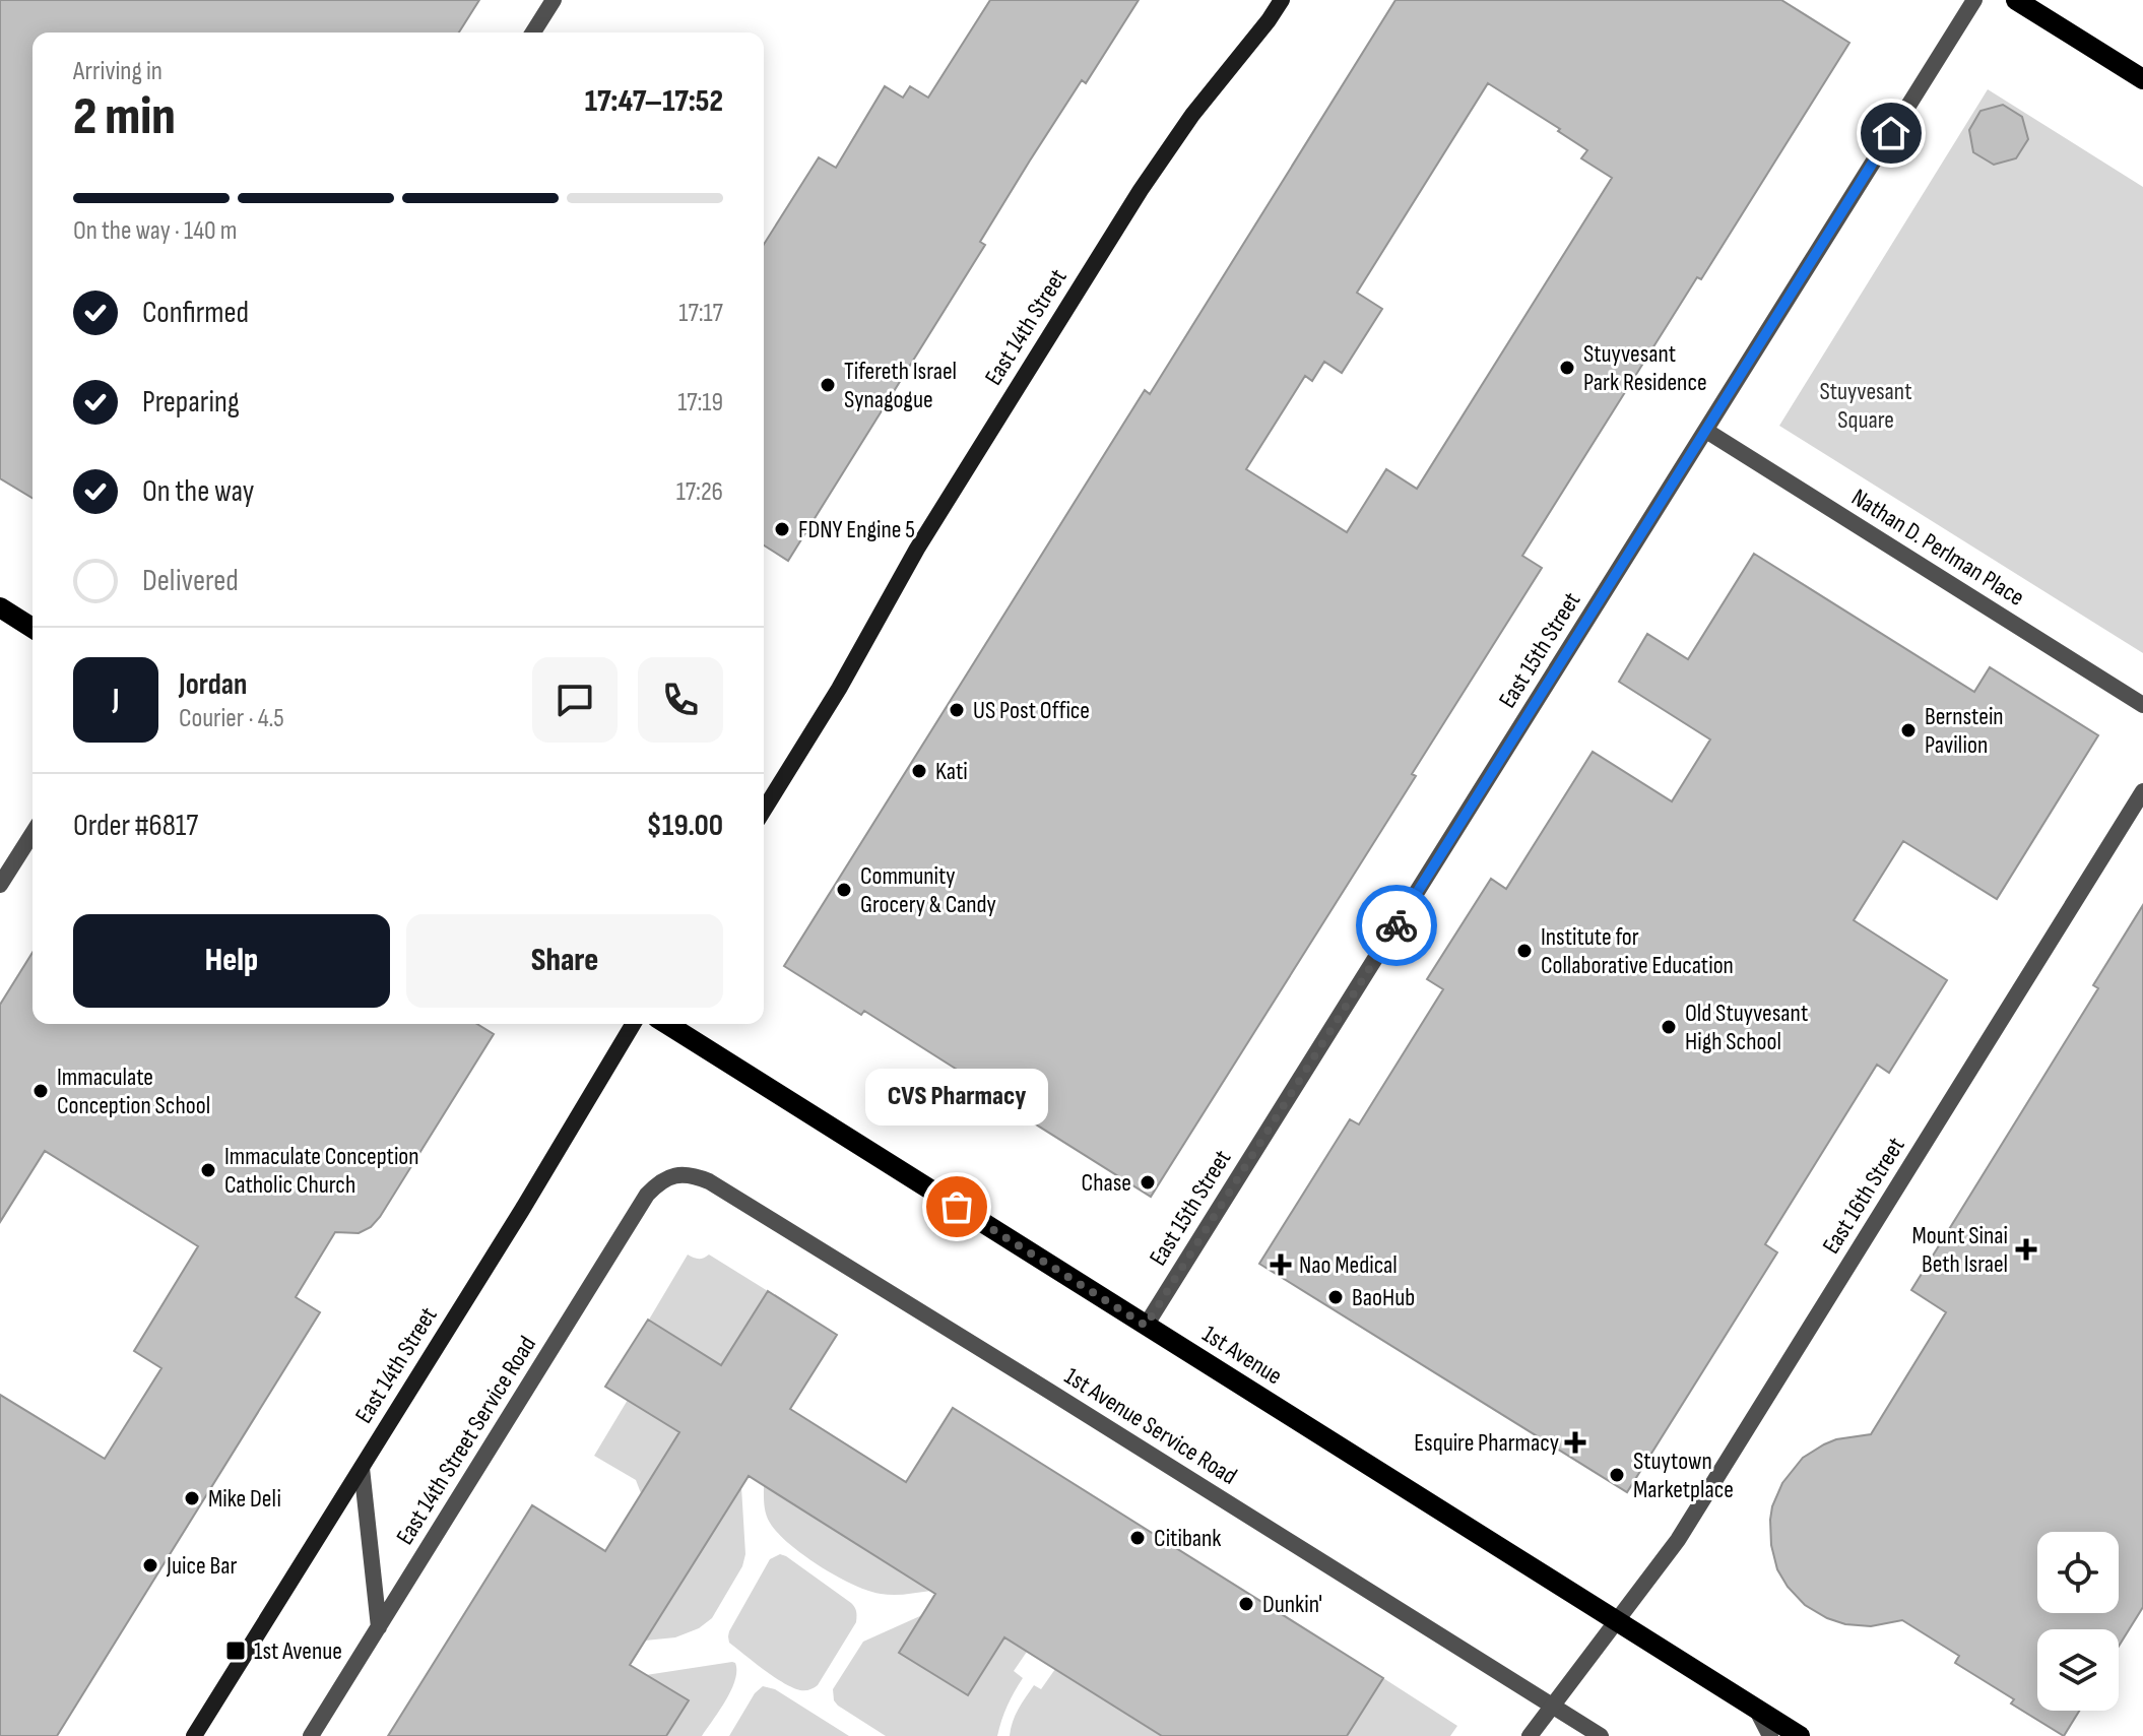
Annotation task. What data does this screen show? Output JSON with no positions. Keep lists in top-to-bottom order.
{
  "streets": {
    "main road": ["East 14th Street", "1st Avenue"],
    "street": [
      "Nathan D. Perlman Place",
      "East 15th Street",
      "East 16th Street",
      "1st Avenue Service Road",
      "East 14th Street Service Road"
    ]
  },
  "crossings": [
    ["Nathan D. Perlman Place", "East 15th Street"],
    ["East 15th Street", "1st Avenue"],
    ["East 16th Street", "1st Avenue"],
    ["East 16th Street", "1st Avenue Service Road"],
    ["1st Avenue Service Road", "East 14th Street Service Road"]
  ],
  "parks": ["Stuyvesant Square"],
  "places": {
    "other": [
      "Stuyvesant Park Residence",
      "Tifereth Israel Synagogue",
      "FDNY Engine 5",
      "US Post Office",
      "Bernstein Pavilion",
      "Kati",
      "Community Grocery & Candy",
      "Institute for Collaborative Education",
      "Old Stuyvesant High School",
      "Immaculate Conception School",
      "Immaculate Conception Catholic Church",
      "Chase",
      "CVS Pharmacy",
      "BaoHub",
      "Stuytown Marketplace",
      "Mike Deli",
      "Citibank",
      "Juice Bar",
      "Dunkin'"
    ],
    "health": ["Mount Sinai Beth Israel", "Nao Medical", "Esquire Pharmacy"],
    "transit": ["1st Avenue"]
  },
  "page": {
    "heading": ["2 min", "Arriving in", "17:47–17:52"],
    "panel": [
      "Jordan",
      "Courier · 4.5",
      "Order #6817",
      "$19.00"
    ],
    "bar": "On the way · 140 m",
    "list": [
      ["Confirmed", "17:17"],
      ["Preparing", "17:19"],
      ["On the way", "17:26"],
      "Delivered"
    ],
    "round": "J",
    "buttons": ["Help", "Share"],
    "bubble": "CVS Pharmacy"
  }
}
